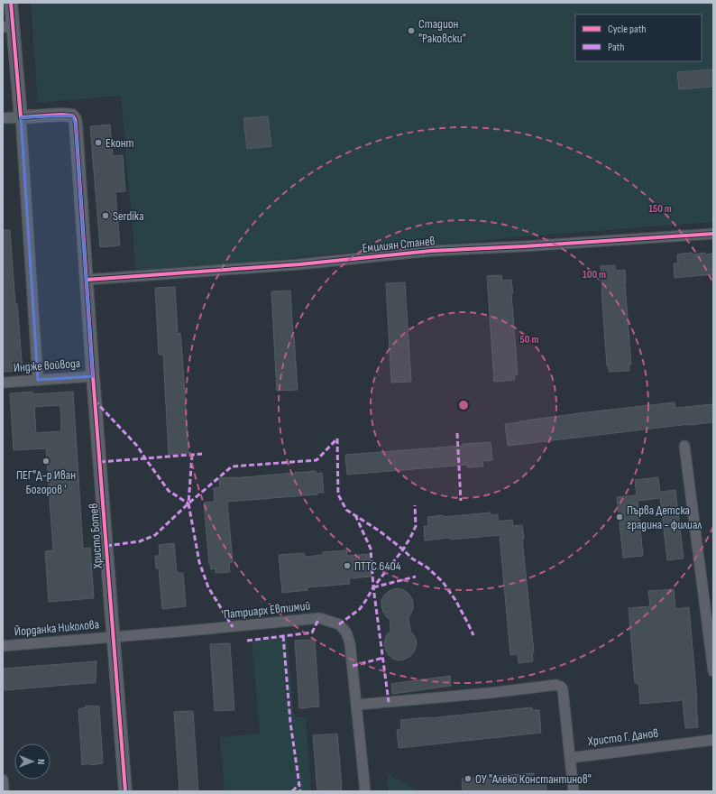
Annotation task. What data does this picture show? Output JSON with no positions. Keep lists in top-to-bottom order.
{
  "streets": {
    "street": [
      "Емилиян Станев",
      "Индже войвода",
      "Христо Ботев",
      "Патриарх Евтимий",
      "Йорданка Николова",
      "Христо Г. Данов"
    ]
  },
  "crossings": [
    ["Емилиян Станев", "Христо Ботев"],
    ["Индже войвода", "Христо Ботев"],
    ["Христо Ботев", "Патриарх Евтимий"],
    ["Христо Ботев", "Йорданка Николова"],
    ["Патриарх Евтимий", "Йорданка Николова"]
  ],
  "places": [
    "Стадион \"Раковски\"",
    "Еконт",
    "Serdika",
    "ПЕГ\"Д-р Иван Богоров '",
    "Първа Детска градина - филиал",
    "ПТТС 6404",
    "ОУ \"Алеко Константинов\""
  ],
  "legend": ["Cycle path", "Path"],
  "north": "right",
  "rings": ["150 m", "100 m", "50 m"]
}
